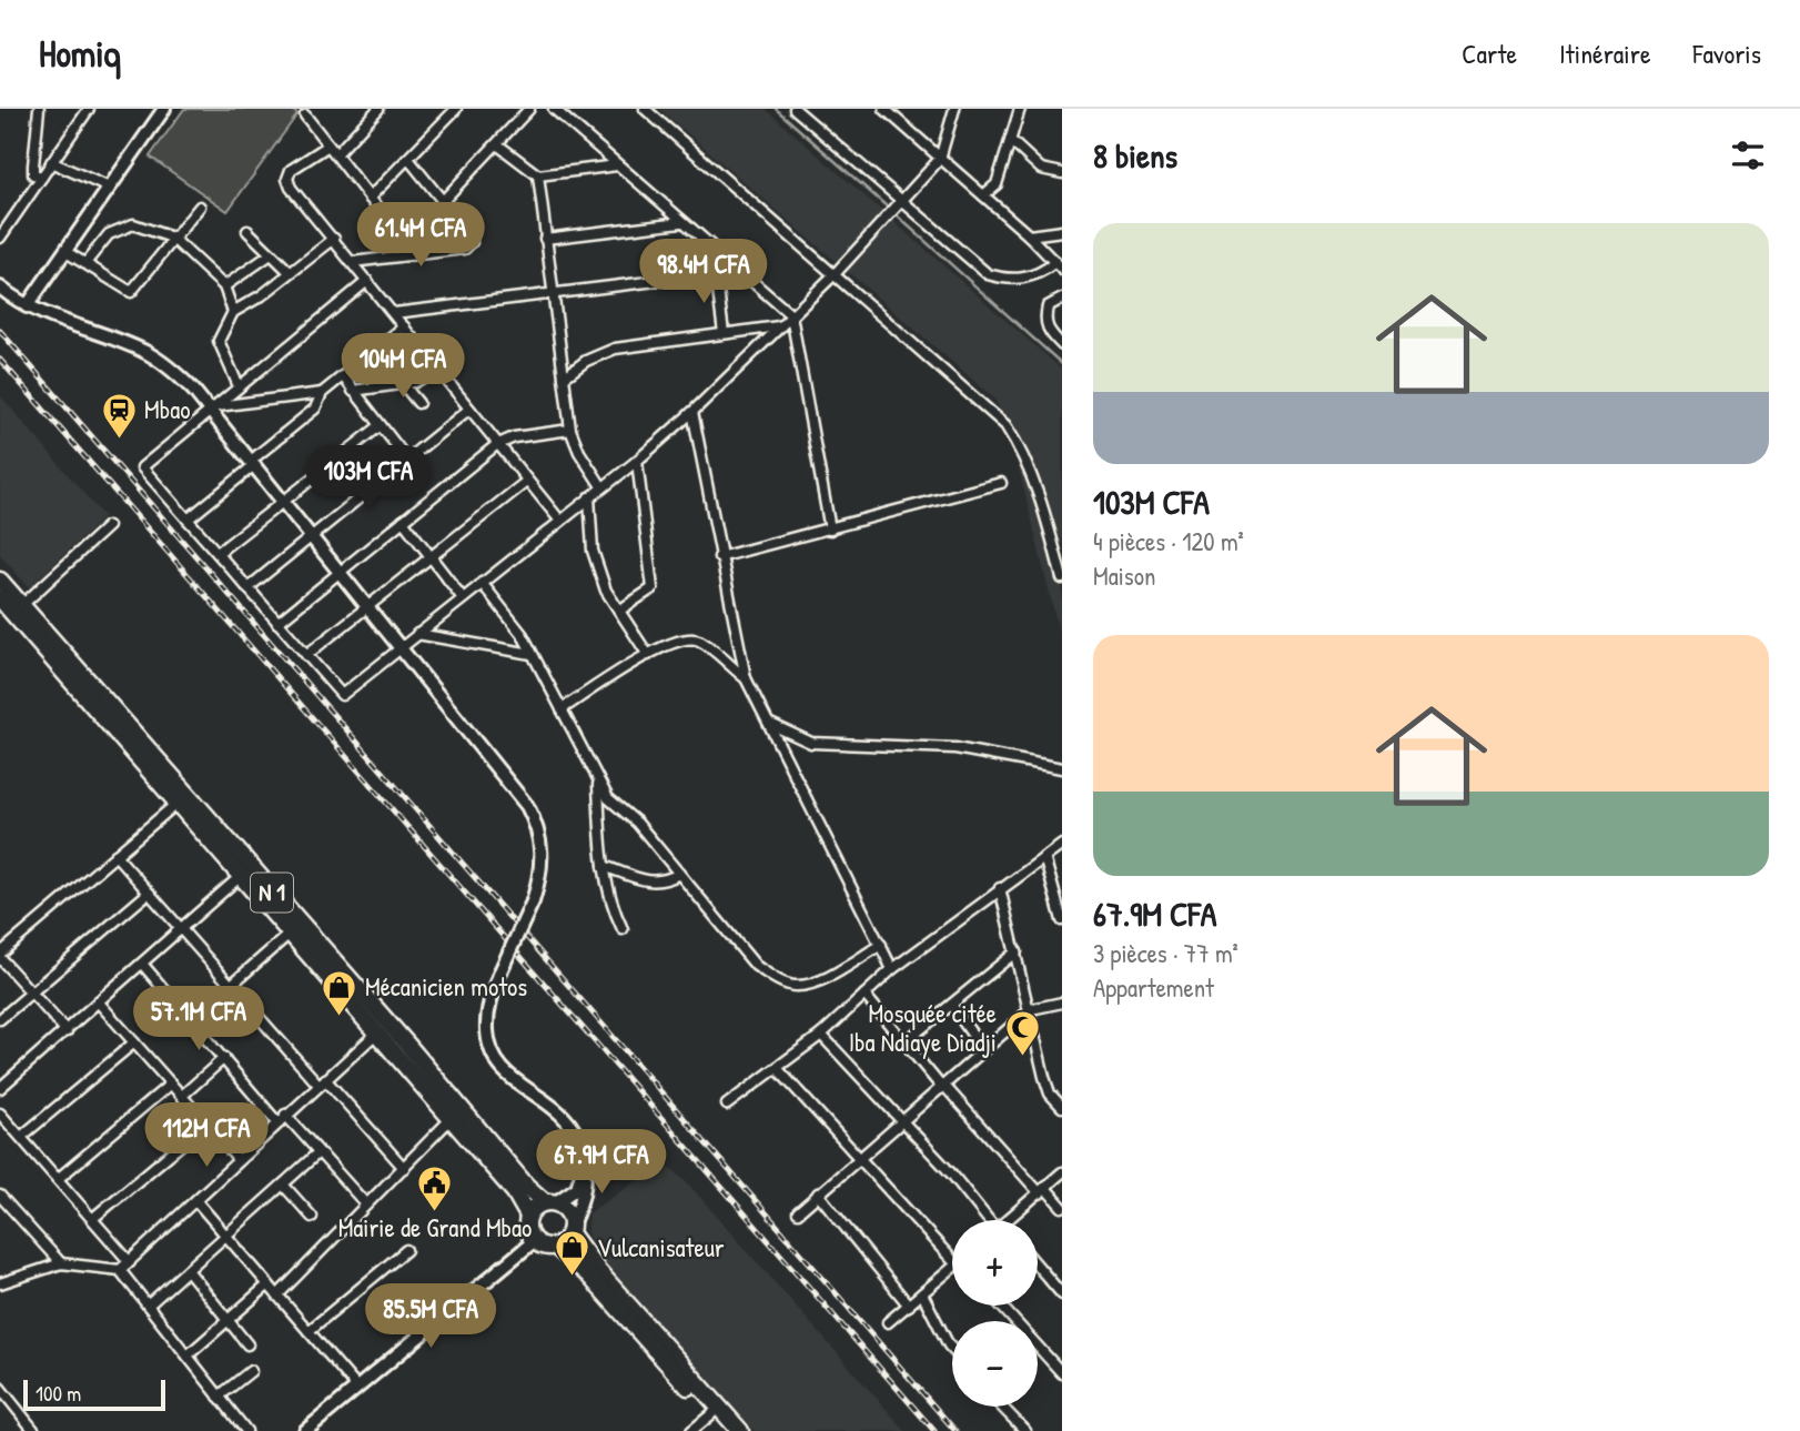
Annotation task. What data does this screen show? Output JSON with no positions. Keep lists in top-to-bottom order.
{
  "streets": {
    "highway": ["N 1"]
  },
  "places": {
    "station": ["Mbao"],
    "shop": ["Mécanicien motos", "Vulcanisateur"],
    "mosque": ["Mosquée citée Iba Ndiaye Diadji"],
    "public building": ["Mairie de Grand Mbao"]
  },
  "scale_bar": "100 m",
  "page": {
    "header": "Homiq",
    "nav": ["Carte", "Itinéraire", "Favoris"],
    "heading": "8 biens",
    "price": [
      "61.4M CFA",
      "98.4M CFA",
      "104M CFA",
      "103M CFA",
      "57.1M CFA",
      "112M CFA",
      "67.9M CFA",
      "85.5M CFA"
    ],
    "list": [
      {
        "name": "103M CFA",
        "note": "4 pièces · 120 m² · Maison"
      },
      {
        "name": "67.9M CFA",
        "note": "3 pièces · 77 m² · Appartement"
      }
    ],
    "map_buttons": ["+", "−"],
    "scale": "100 m"
  }
}
